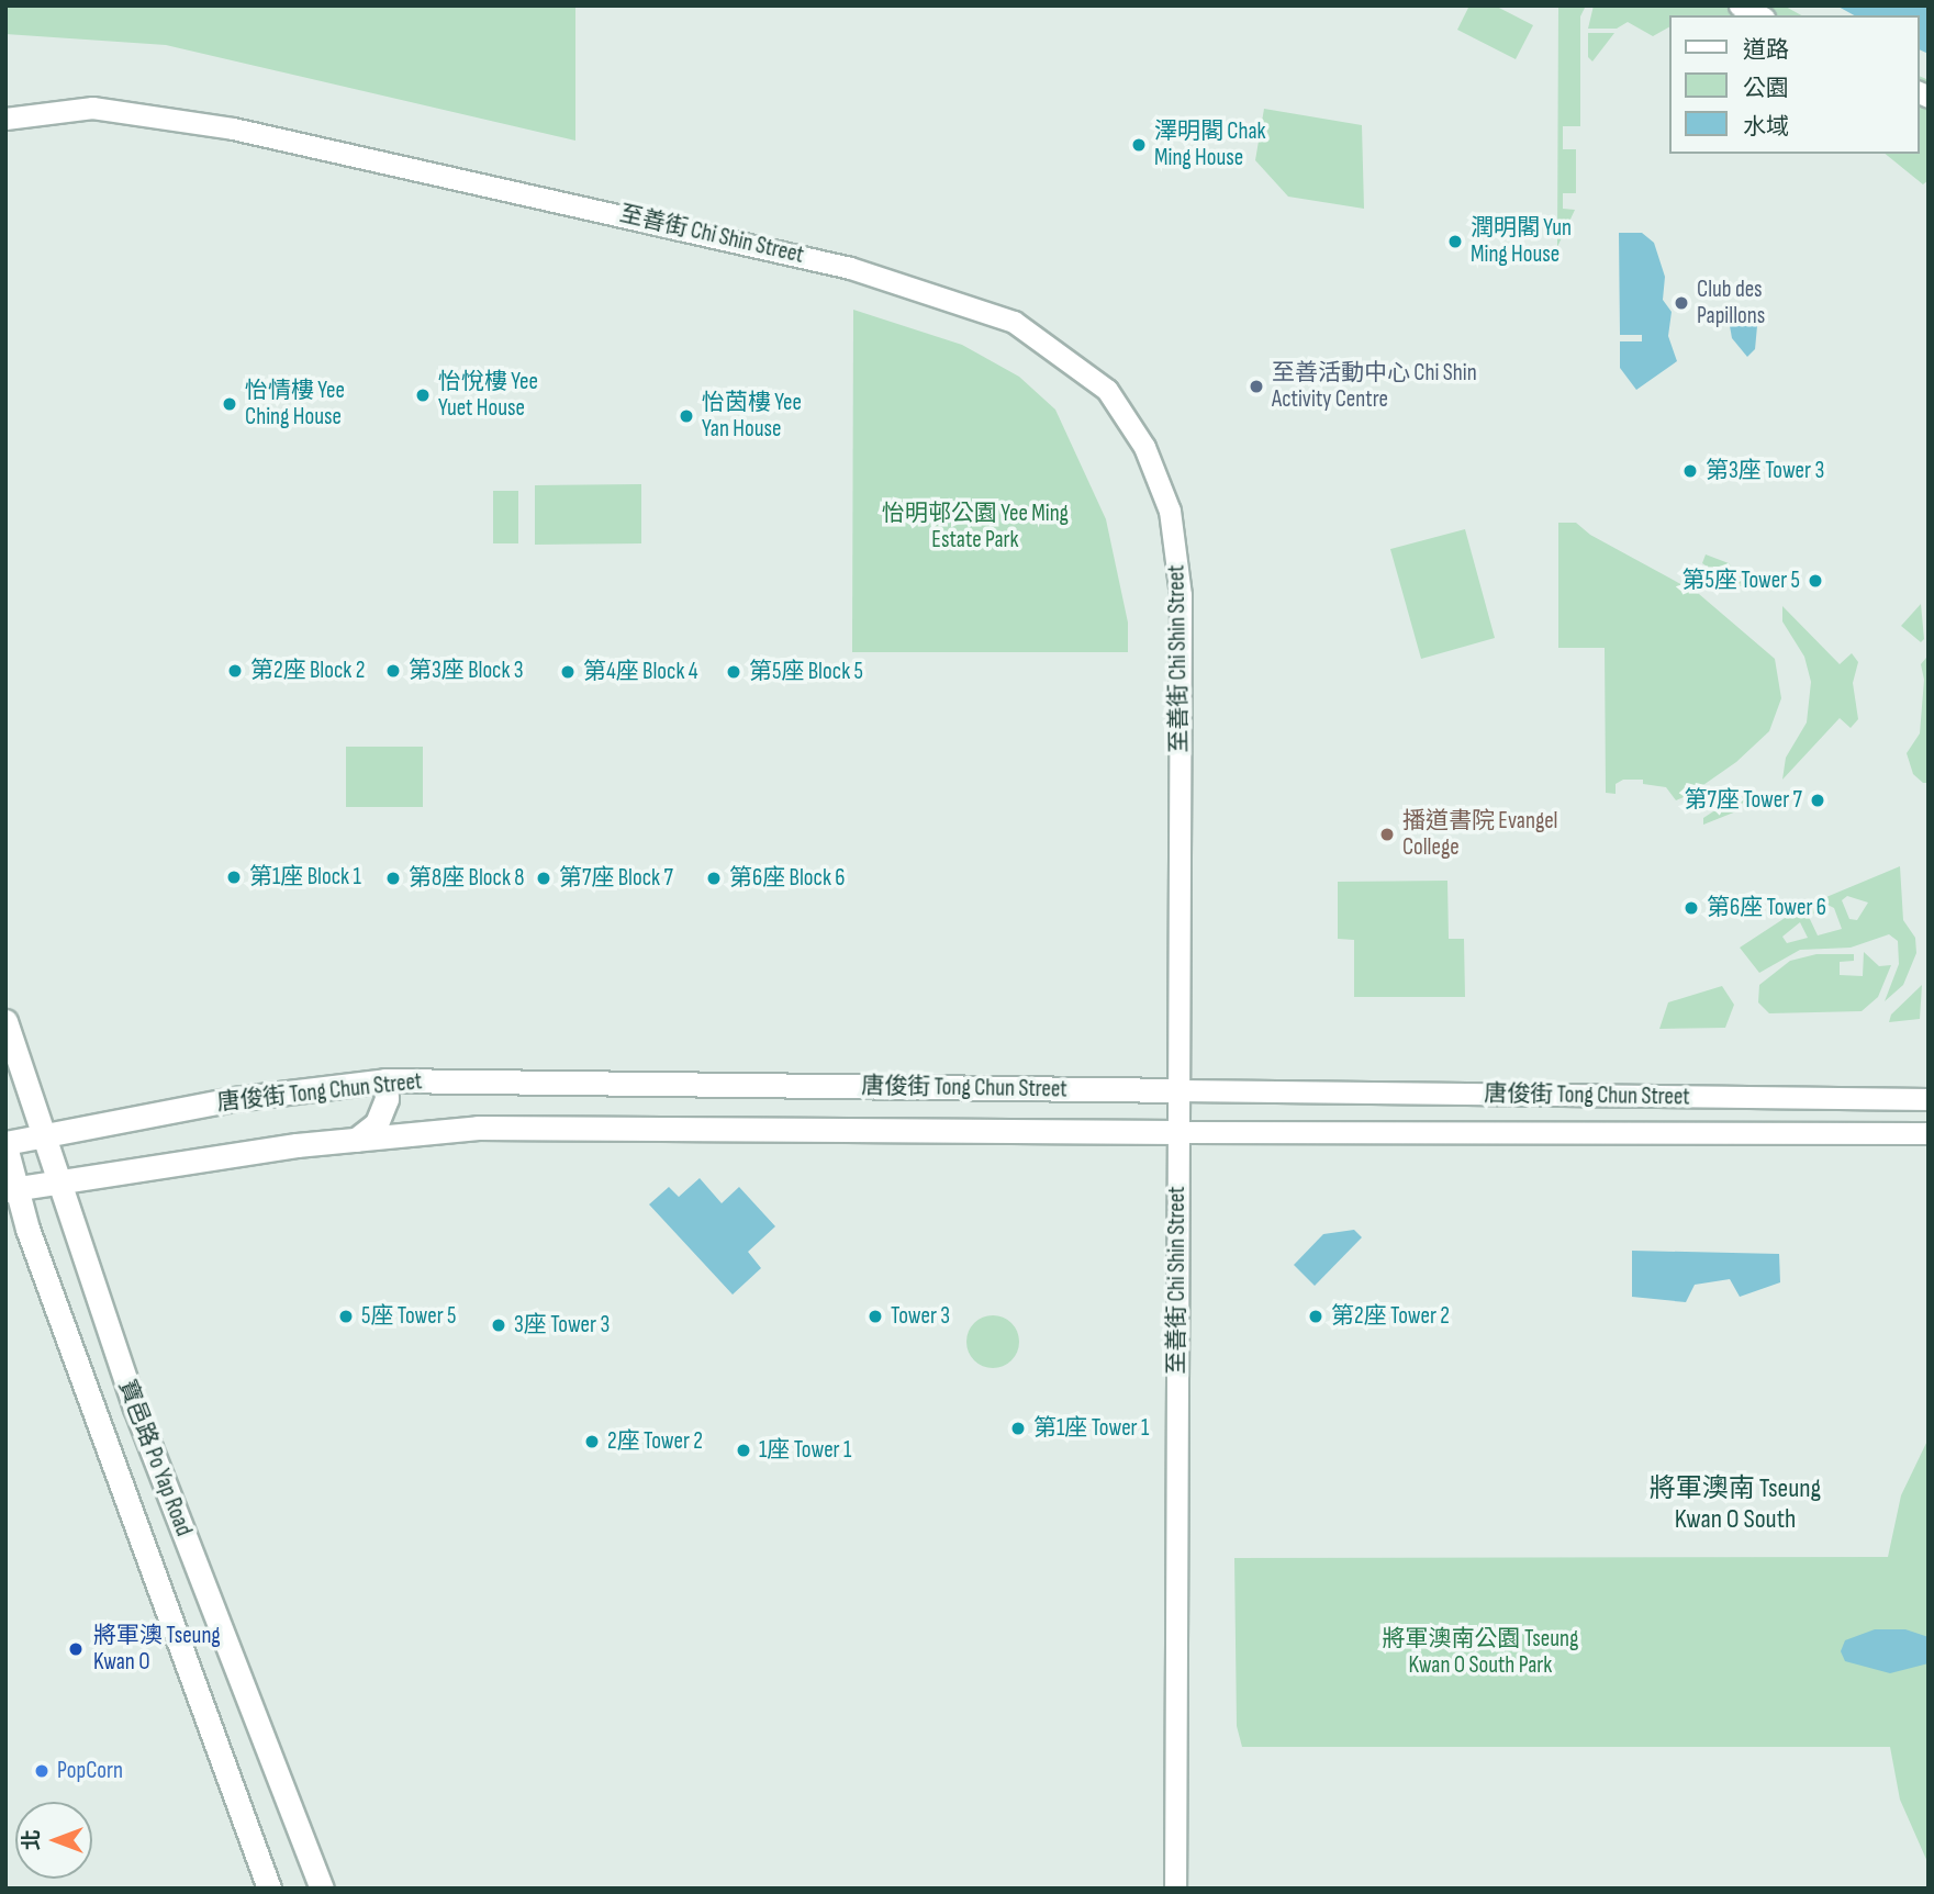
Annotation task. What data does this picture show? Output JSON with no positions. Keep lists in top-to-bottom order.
{
  "streets": {
    "street": ["至善街 Chi Shin Street", "唐俊街 Tong Chun Street", "寶邑路 Po Yap Road"]
  },
  "crossings": [
    ["至善街 Chi Shin Street", "唐俊街 Tong Chun Street"],
    ["唐俊街 Tong Chun Street", "寶邑路 Po Yap Road"]
  ],
  "districts": ["將軍澳南 Tseung Kwan O South"],
  "parks": ["怡明邨公園 Yee Ming Estate Park", "將軍澳南公園 Tseung Kwan O South Park"],
  "places": [
    "澤明閣 Chak Ming House",
    "潤明閣 Yun Ming House",
    "Club des Papillons",
    "至善活動中心 Chi Shin Activity Centre",
    "怡悅樓 Yee Yuet House",
    "怡情樓 Yee Ching House",
    "怡茵樓 Yee Yan House",
    "第3座 Tower 3",
    "第5座 Tower 5",
    "第2座 Block 2",
    "第3座 Block 3",
    "第4座 Block 4",
    "第5座 Block 5",
    "第7座 Tower 7",
    "播道書院 Evangel College",
    "第1座 Block 1",
    "第8座 Block 8",
    "第7座 Block 7",
    "第6座 Block 6",
    "第6座 Tower 6",
    "5座 Tower 5",
    "Tower 3",
    "第2座 Tower 2",
    "3座 Tower 3",
    "第1座 Tower 1",
    "2座 Tower 2",
    "1座 Tower 1",
    "將軍澳 Tseung Kwan O",
    "PopCorn"
  ],
  "legend": ["道路", "公園", "水域"],
  "north": "left"
}
